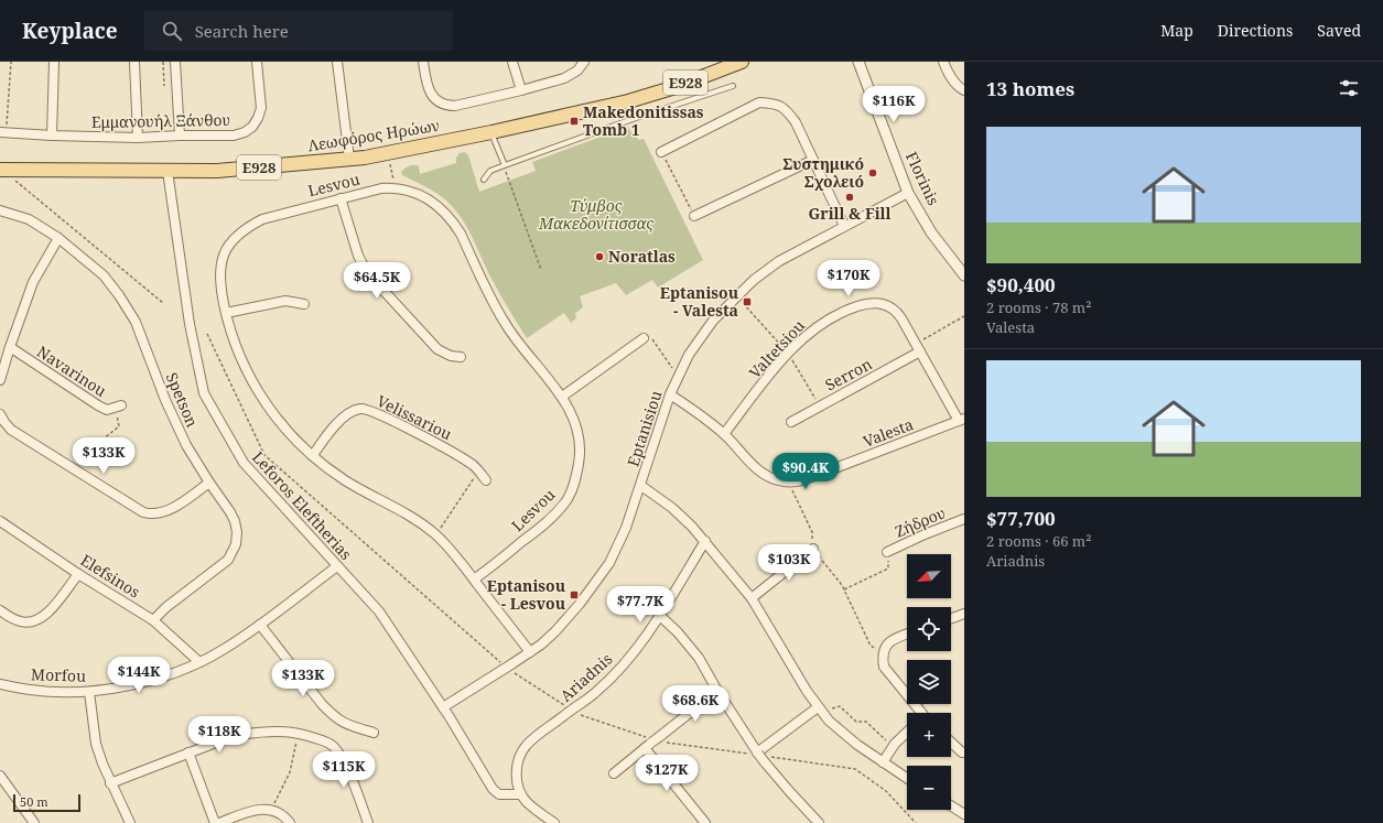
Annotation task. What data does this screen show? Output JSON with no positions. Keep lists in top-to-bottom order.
{
  "streets": {
    "main road": ["E928", "Λεωφόρος Ηρώων"],
    "street": [
      "Εμμανουήλ Ξάνθου",
      "Florinis",
      "Lesvou",
      "Valtetsiou",
      "Navarinou",
      "Serron",
      "Spetson",
      "Velissariou",
      "Eptanisiou",
      "Valesta",
      "Leforos Eleftherias",
      "Ζήδρου",
      "Elefsinos",
      "Morfou",
      "Ariadnis"
    ]
  },
  "crossings": [
    ["Λεωφόρος Ηρώων", "Leforos Eleftherias"],
    ["Florinis", "Eptanisiou"],
    ["Lesvou", "Velissariou"],
    ["Lesvou", "Eptanisiou"],
    ["Valtetsiou", "Serron"],
    ["Valtetsiou", "Valesta"],
    ["Spetson", "Elefsinos"],
    ["Eptanisiou", "Valesta"],
    ["Eptanisiou", "Leforos Eleftherias"],
    ["Leforos Eleftherias", "Morfou"],
    ["Leforos Eleftherias", "Ariadnis"],
    ["Elefsinos", "Morfou"]
  ],
  "parks": ["Τύμβος Μακεδονίτισσας"],
  "places": {
    "transit": ["Makedonitissas Tomb 1", "Eptanisou - Valesta", "Eptanisou - Lesvou"],
    "other": ["Συστημικó Σχολειó", "Grill & Fill", "Noratlas"]
  },
  "scale_bar": "50 m",
  "north": "bottom left",
  "page": {
    "header": "Keyplace",
    "search": "Search here",
    "nav": ["Map", "Directions", "Saved"],
    "heading": "13 homes",
    "price": [
      "$116K",
      "$170K",
      "$64.5K",
      "$133K",
      "$90.4K",
      "$103K",
      "$77.7K",
      "$144K",
      "$133K",
      "$68.6K",
      "$118K",
      "$115K",
      "$127K"
    ],
    "list": [
      {
        "name": "$90,400",
        "note": "2 rooms · 78 m² · Valesta"
      },
      {
        "name": "$77,700",
        "note": "2 rooms · 66 m² · Ariadnis"
      }
    ],
    "map_buttons": ["+", "−"],
    "scale": "50 m"
  }
}
